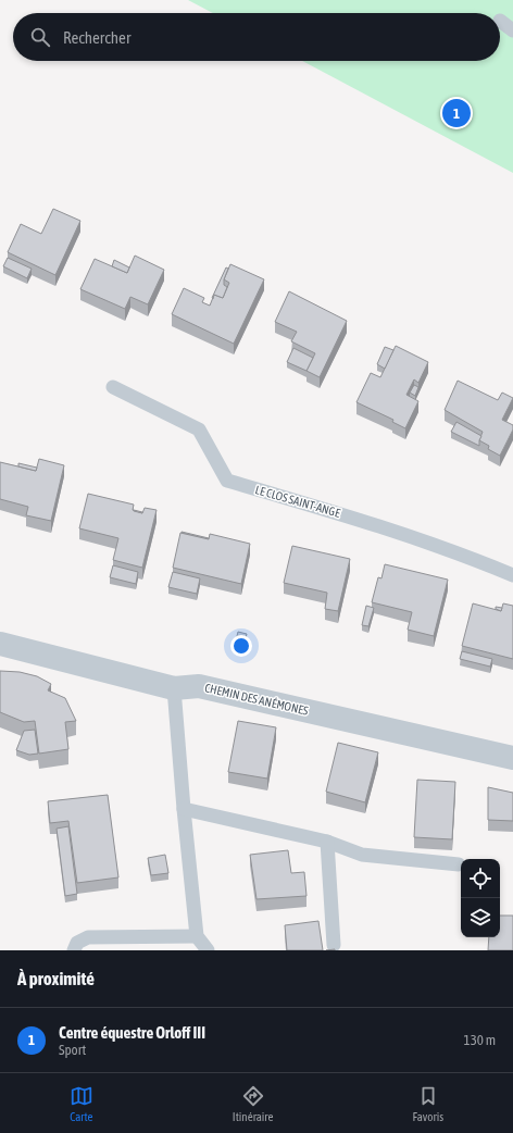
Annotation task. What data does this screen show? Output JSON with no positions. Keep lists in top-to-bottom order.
{
  "streets": {
    "street": ["CHEMIN DES ANÉMONES"],
    "lane": ["LE CLOS SAINT-ANGE"]
  },
  "page": {
    "search": "Rechercher",
    "pins": "1",
    "heading": "À proximité",
    "list": [
      {
        "mark": "1",
        "name": "Centre équestre Orloff III",
        "note": "Sport",
        "value": "130 m"
      }
    ],
    "nav": ["Carte", "Itinéraire", "Favoris"]
  }
}
